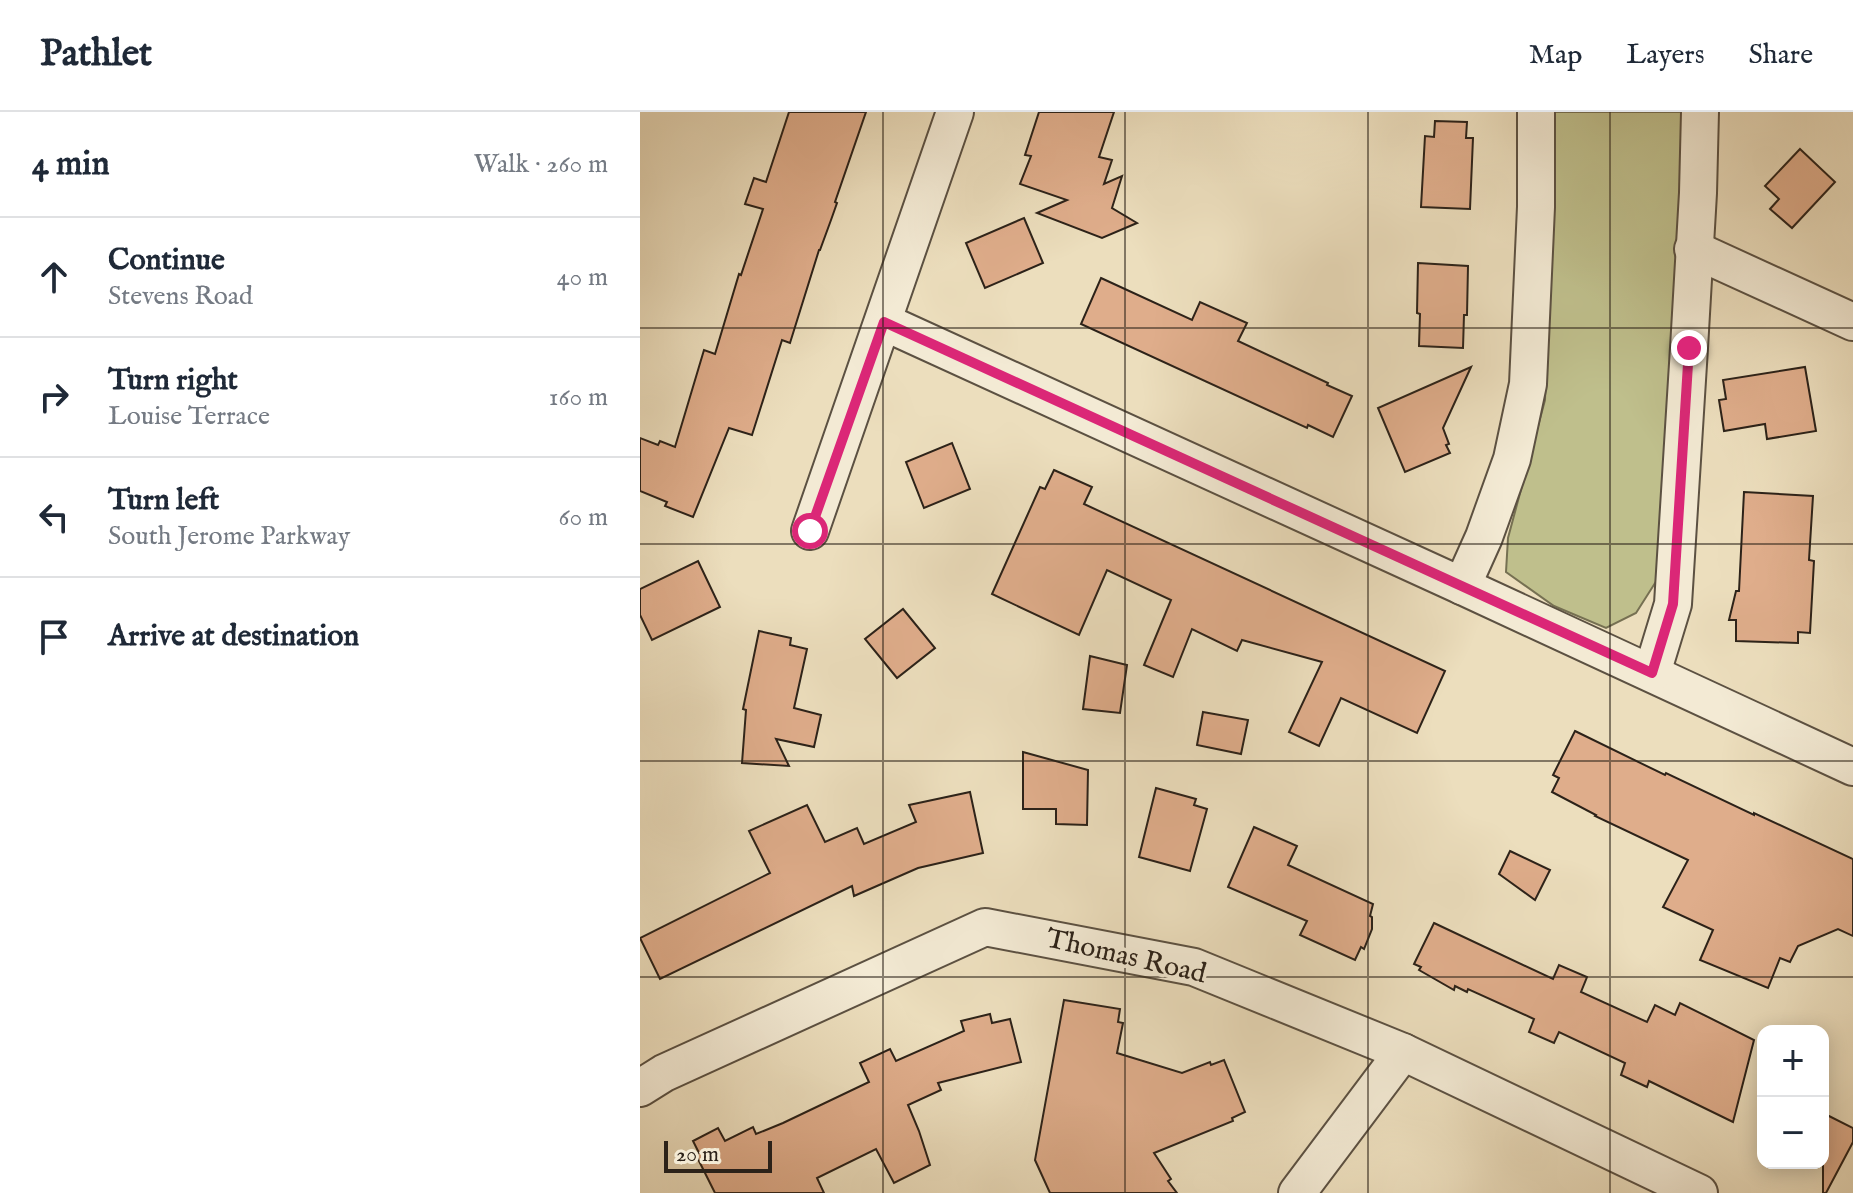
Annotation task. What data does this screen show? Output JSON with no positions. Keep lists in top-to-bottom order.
{
  "streets": {
    "street": ["Thomas Road"]
  },
  "scale_bar": "20 m",
  "page": {
    "header": "Pathlet",
    "nav": ["Map", "Layers", "Share"],
    "heading": ["4 min", "Walk · 260 m"],
    "list": [
      ["Continue", "Stevens Road", "40 m"],
      ["Turn right", "Louise Terrace", "160 m"],
      ["Turn left", "South Jerome Parkway", "60 m"],
      "Arrive at destination"
    ],
    "map_buttons": ["+", "−"],
    "scale": "20 m"
  }
}
